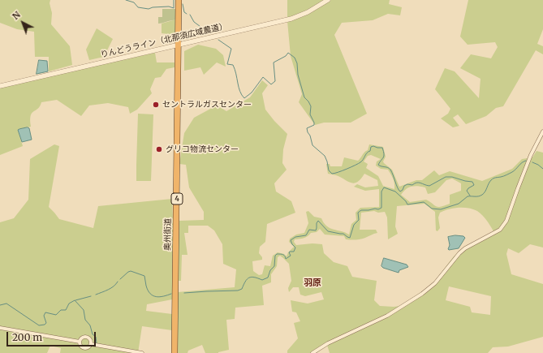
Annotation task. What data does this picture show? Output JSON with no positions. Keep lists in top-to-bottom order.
{
  "streets": {
    "highway": ["4", "奥州街道"],
    "street": ["りんどうライン（北那須広域農道）"]
  },
  "crossings": [
    ["りんどうライン（北那須広域農道）", "奥州街道"]
  ],
  "districts": ["羽原"],
  "places": ["セントラルガスセンター", "グリコ物流センター"],
  "scale_bar": "200 m",
  "north": "top left"
}
